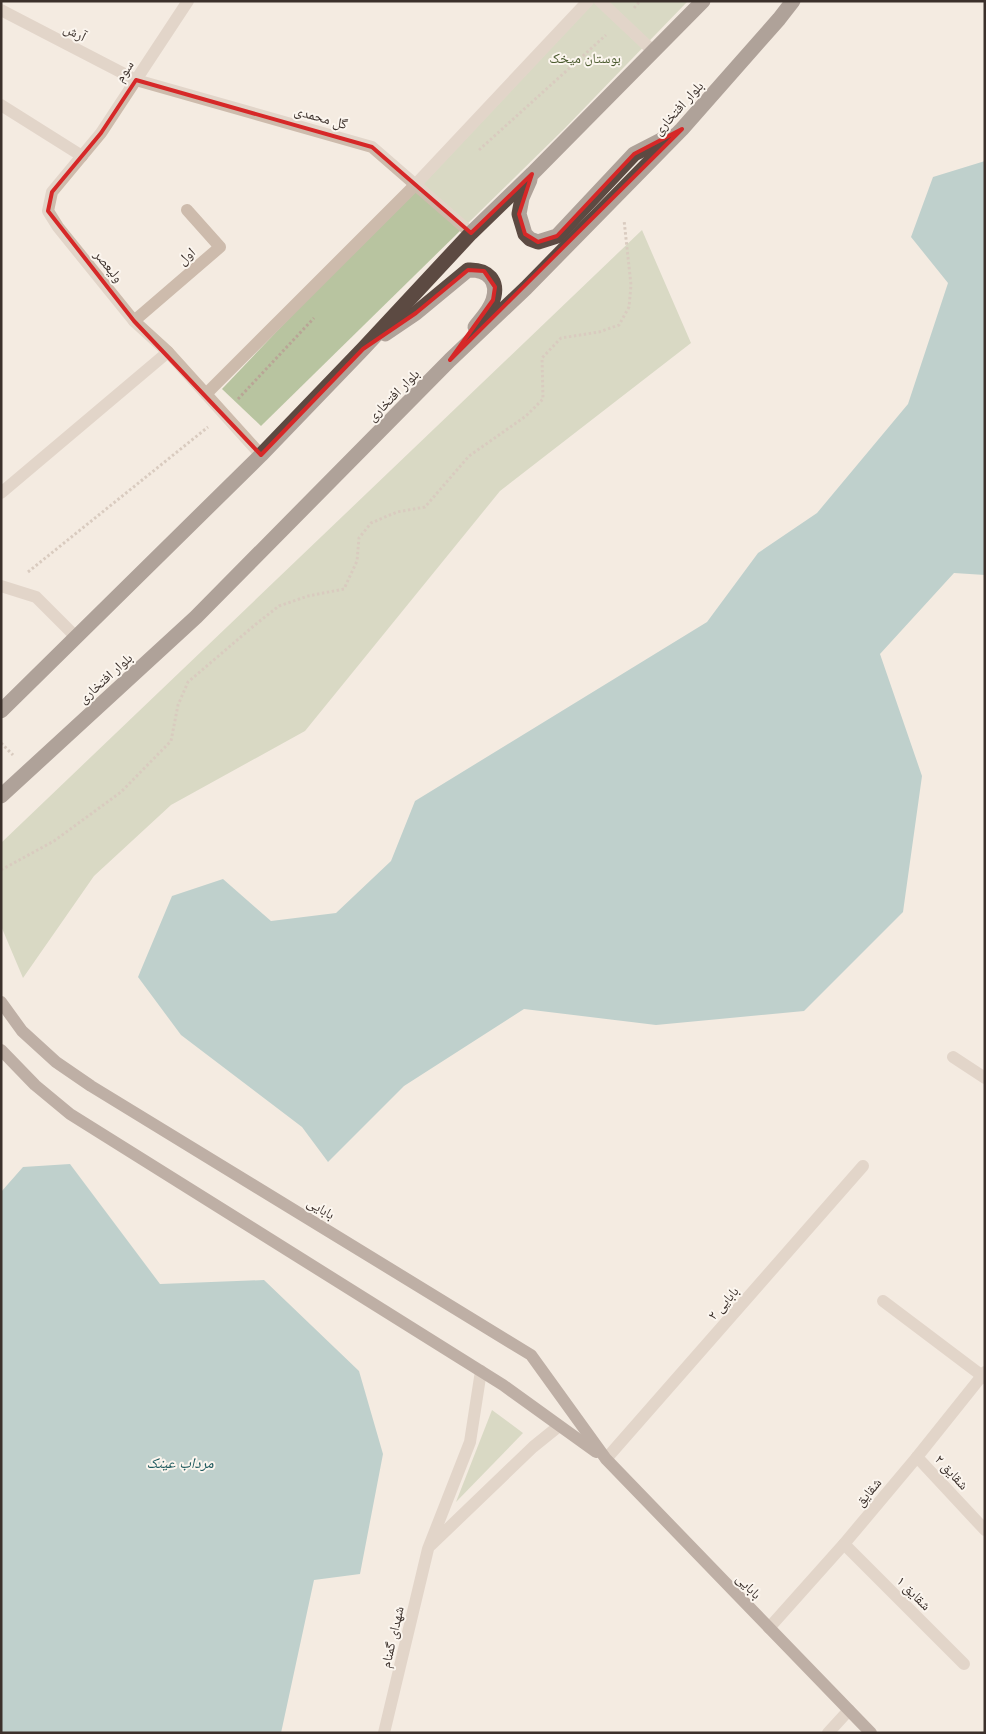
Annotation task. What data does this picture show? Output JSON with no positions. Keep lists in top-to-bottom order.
{
  "streets": {
    "highway": ["بلوار افتخاری"],
    "main road": ["بابایی"],
    "street": [
      "آرش",
      "سوم",
      "گل محمدی",
      "اول",
      "ولیعصر",
      "بابایی ۲",
      "شقایق ۲",
      "شقایق",
      "شقایق ۱",
      "شهدای گمنام"
    ]
  },
  "crossings": [
    ["آرش", "سوم"],
    ["آرش", "گل محمدی"],
    ["سوم", "گل محمدی"],
    ["سوم", "ولیعصر"],
    ["اول", "ولیعصر"],
    ["بابایی", "بابایی ۲"],
    ["بابایی", "شقایق"],
    ["بابایی", "شهدای گمنام"],
    ["شقایق ۲", "شقایق"],
    ["شقایق", "شقایق ۱"]
  ],
  "water": ["مرداب عینک"],
  "parks": ["بوستان میخک"]
}
